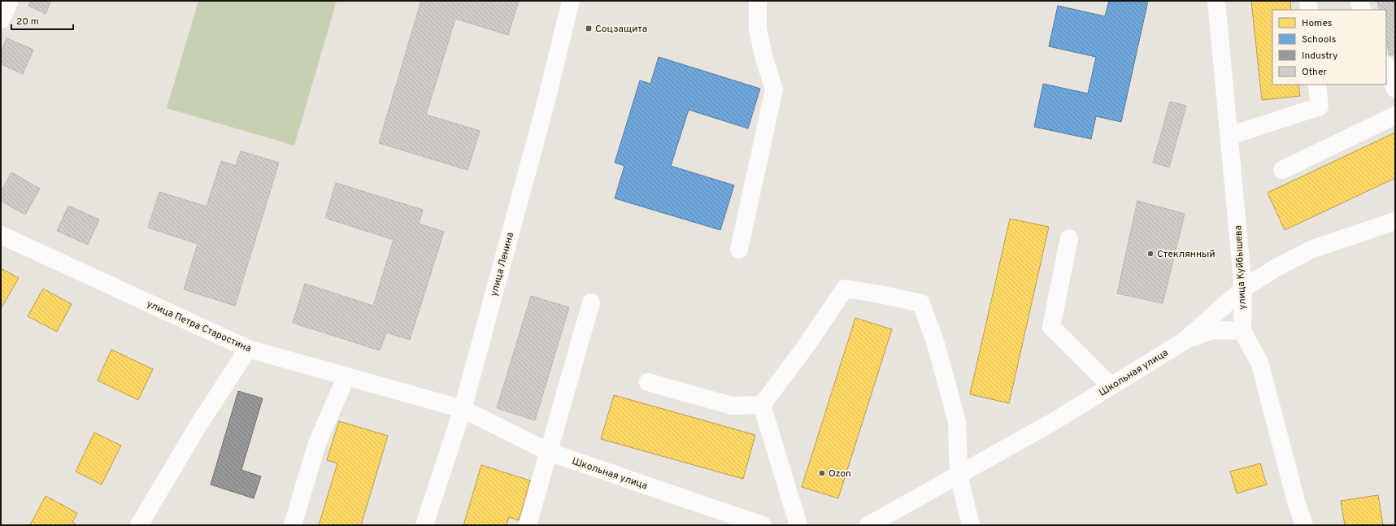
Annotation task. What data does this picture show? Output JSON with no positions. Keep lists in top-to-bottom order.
{
  "streets": {
    "street": [
      "улица Ленина",
      "улица Куйбышева",
      "улица Петра Старостина",
      "Школьная улица"
    ]
  },
  "crossings": [
    ["улица Ленина", "улица Петра Старостина"],
    ["улица Ленина", "Школьная улица"],
    ["улица Куйбышева", "Школьная улица"],
    ["улица Петра Старостина", "Школьная улица"]
  ],
  "places": {
    "transit": ["Соцзащита"],
    "other": ["Стеклянный", "Ozon"]
  },
  "legend": [
    "Homes",
    "Schools",
    "Industry",
    "Other"
  ],
  "scale_bar": "20 m"
}
